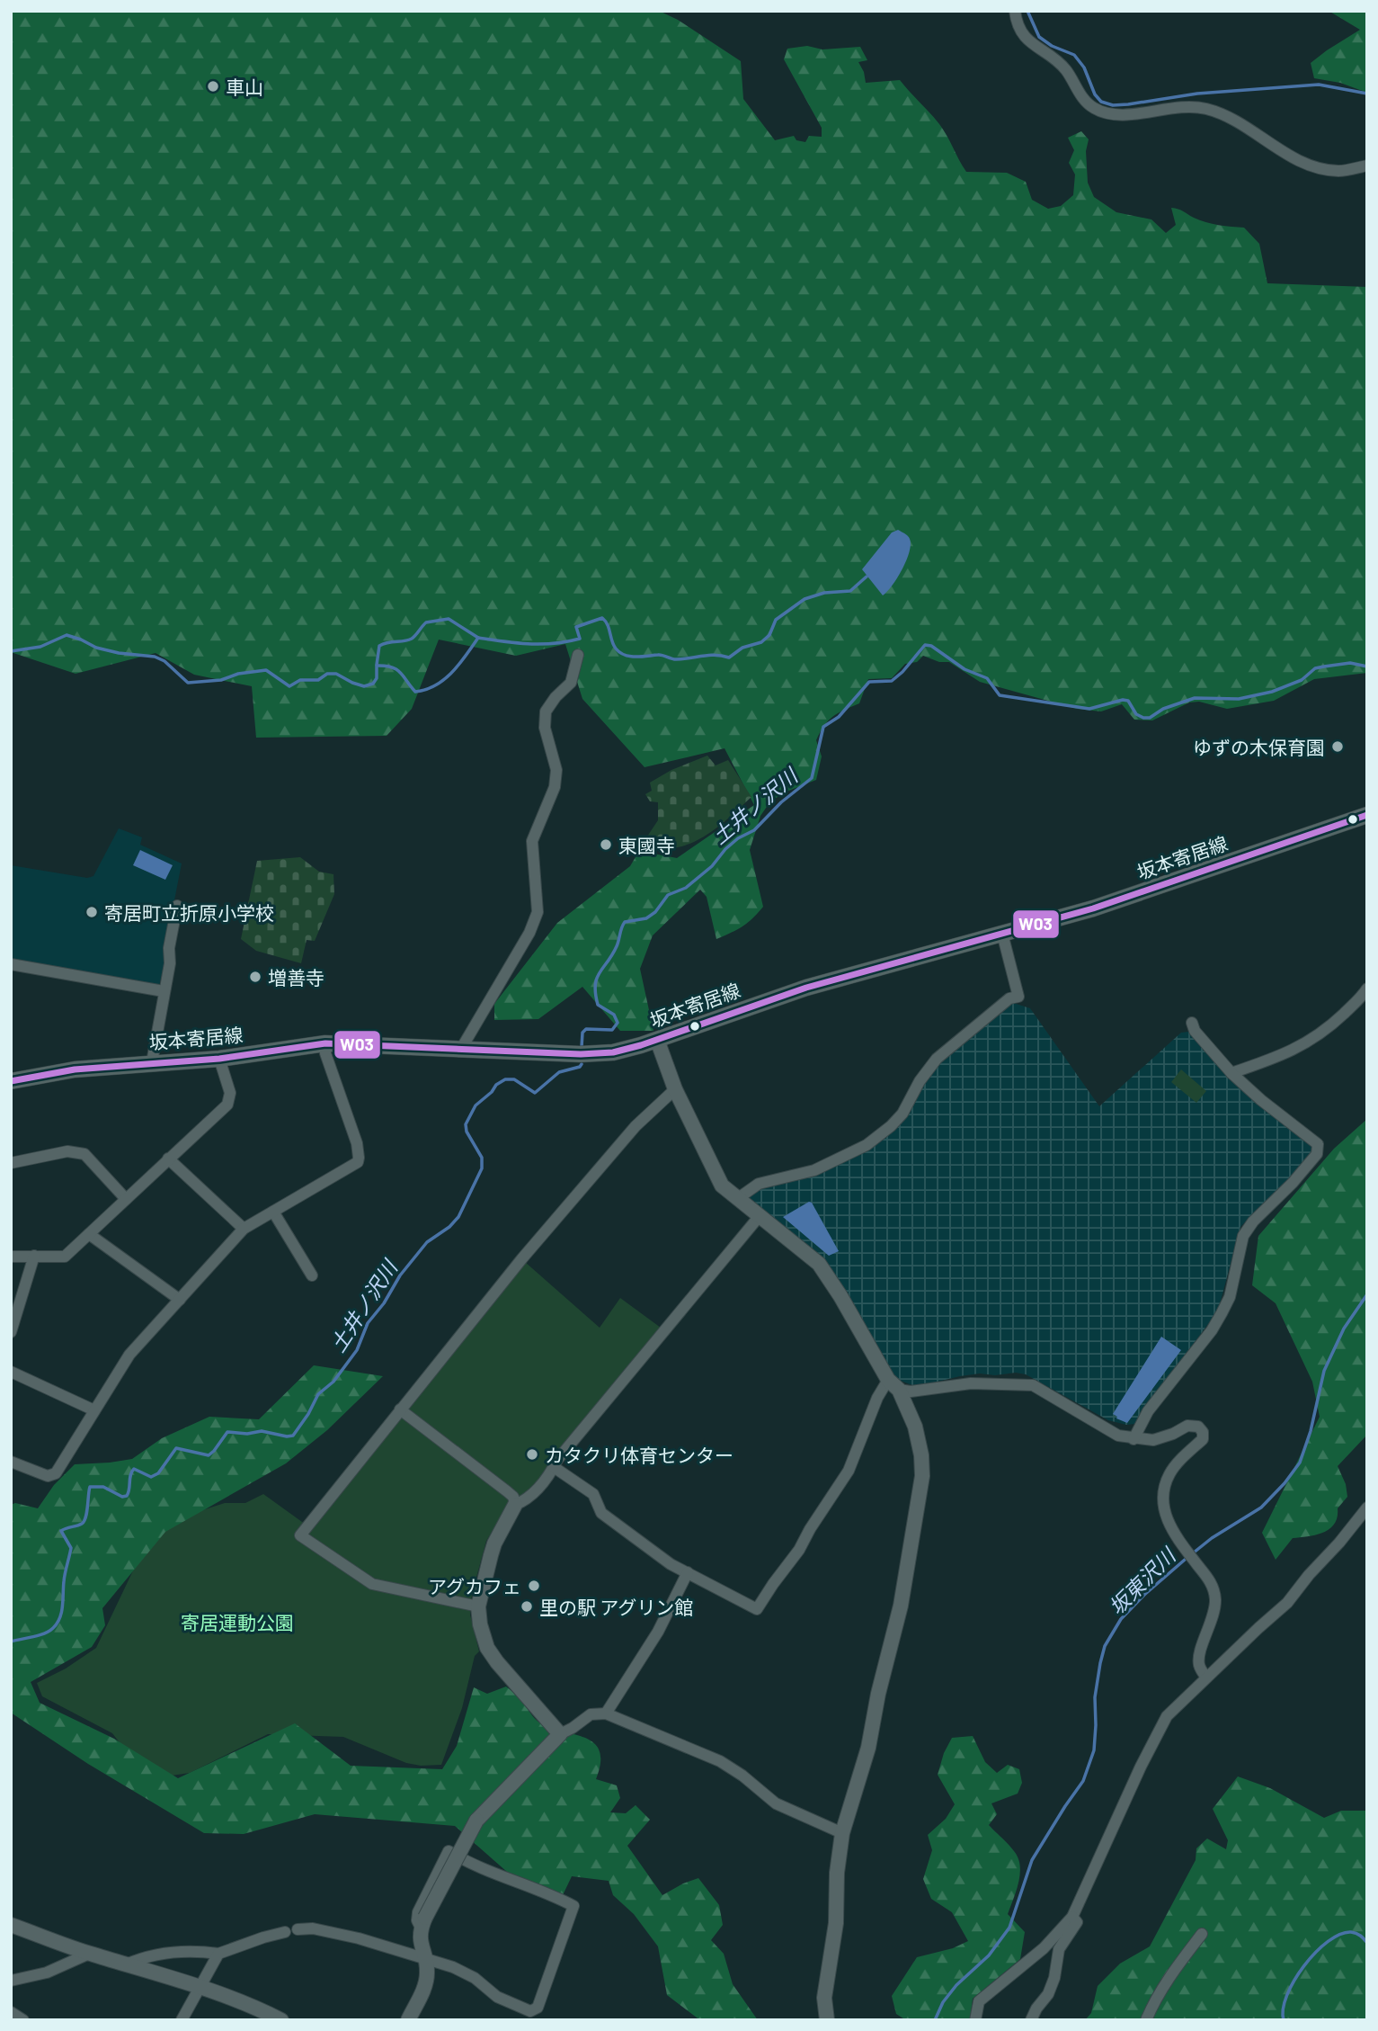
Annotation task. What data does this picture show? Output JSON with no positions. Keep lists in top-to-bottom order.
{
  "streets": {
    "main road": ["坂本寄居線"]
  },
  "water": ["土井ノ沢川", "坂東沢川"],
  "parks": ["寄居運動公園"],
  "places": [
    "車山",
    "ゆずの木保育園",
    "東國寺",
    "寄居町立折原小学校",
    "増善寺",
    "カタクリ体育センター",
    "アグカフェ",
    "里の駅 アグリン館"
  ],
  "lines": ["transit line W03"]
}
